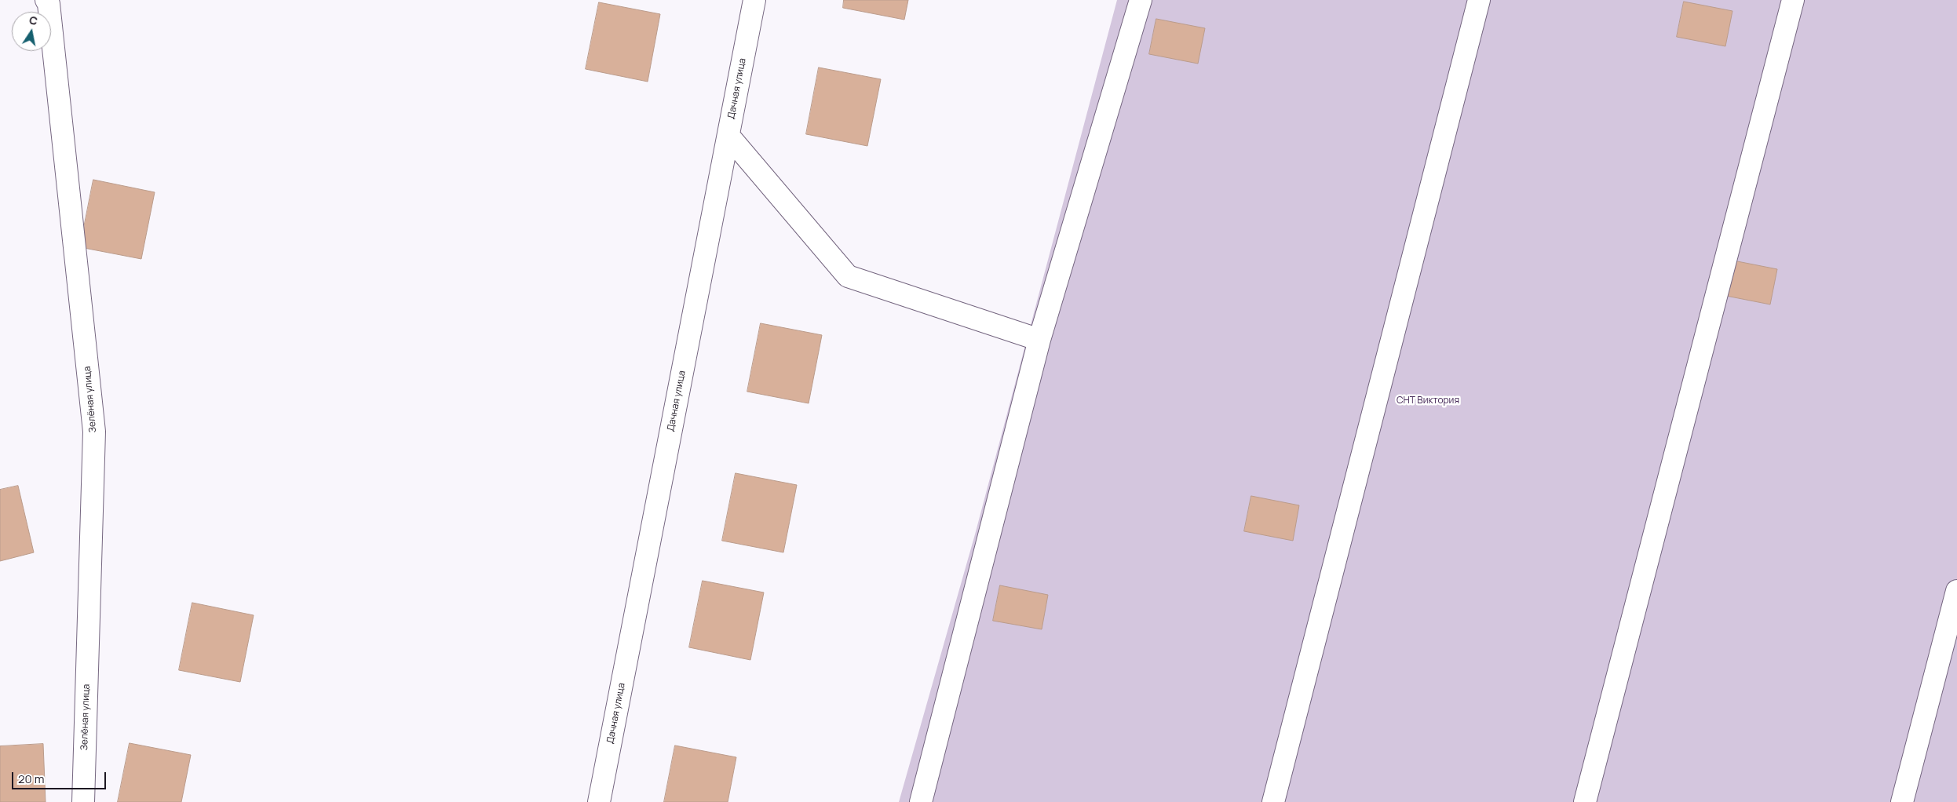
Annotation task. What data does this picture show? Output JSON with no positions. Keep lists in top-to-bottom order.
{
  "streets": {
    "street": ["Дачная улица", "Зелёная улица"]
  },
  "parks": ["СНТ Виктория"],
  "scale_bar": "20 m",
  "north": "top"
}
